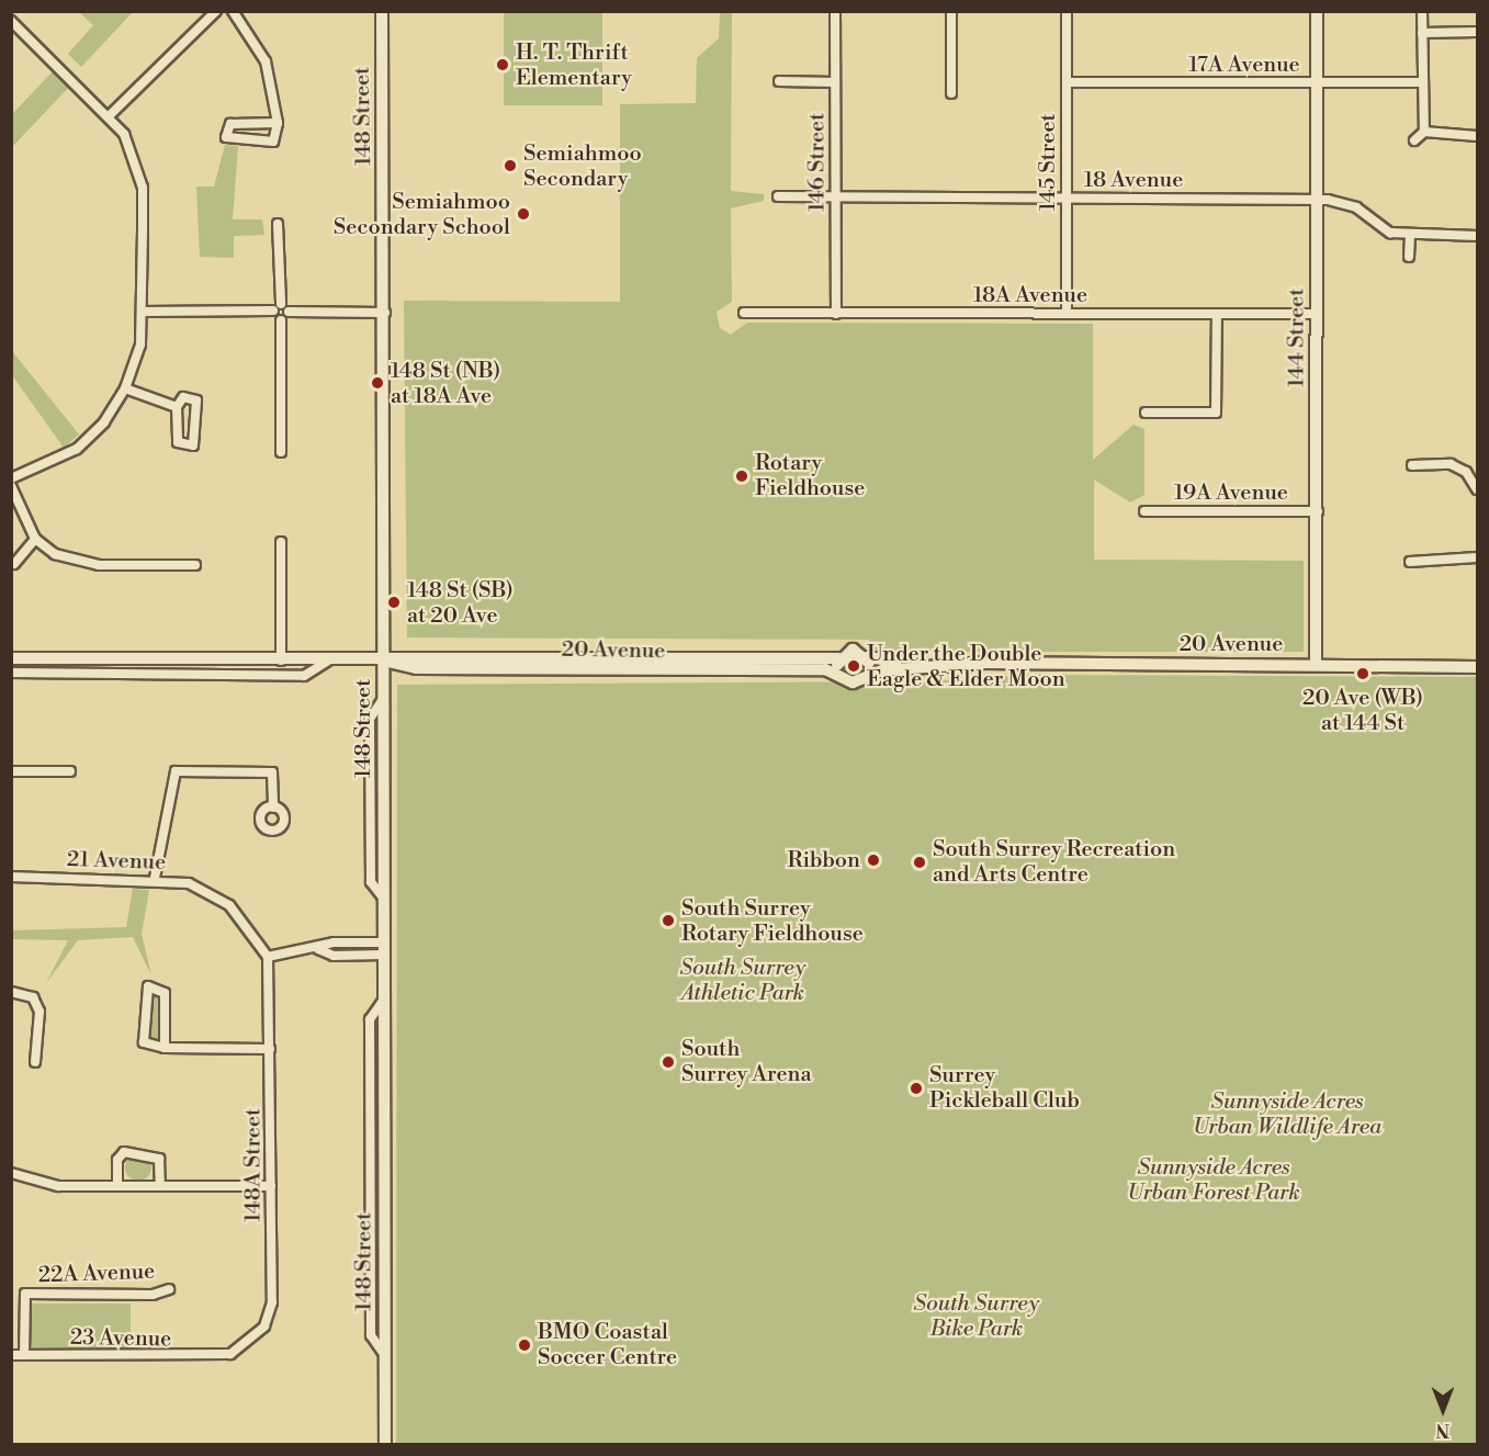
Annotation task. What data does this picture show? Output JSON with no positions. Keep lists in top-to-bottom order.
{
  "streets": {
    "street": [
      "17A Avenue",
      "148 Street",
      "146 Street",
      "145 Street",
      "18 Avenue",
      "18A Avenue",
      "144 Street",
      "19A Avenue",
      "20 Avenue",
      "21 Avenue",
      "148A Street",
      "22A Avenue",
      "23 Avenue"
    ]
  },
  "crossings": [
    ["17A Avenue", "145 Street"],
    ["17A Avenue", "144 Street"],
    ["148 Street", "20 Avenue"],
    ["146 Street", "18 Avenue"],
    ["146 Street", "18A Avenue"],
    ["145 Street", "18 Avenue"],
    ["145 Street", "18A Avenue"],
    ["18 Avenue", "144 Street"],
    ["18A Avenue", "144 Street"],
    ["144 Street", "19A Avenue"],
    ["144 Street", "20 Avenue"],
    ["21 Avenue", "148A Street"],
    ["148A Street", "23 Avenue"],
    ["22A Avenue", "23 Avenue"]
  ],
  "parks": [
    "South Surrey Athletic Park",
    "Sunnyside Acres Urban Wildlife Area",
    "Sunnyside Acres Urban Forest Park",
    "South Surrey Bike Park"
  ],
  "places": [
    "H. T. Thrift Elementary",
    "Semiahmoo Secondary",
    "Semiahmoo Secondary School",
    "148 St (NB) at 18A Ave",
    "Rotary Fieldhouse",
    "148 St (SB) at 20 Ave",
    "Under the Double Eagle & Elder Moon",
    "20 Ave (WB) at 144 St",
    "Ribbon",
    "South Surrey Recreation and Arts Centre",
    "South Surrey Rotary Fieldhouse",
    "South Surrey Arena",
    "Surrey Pickleball Club",
    "BMO Coastal Soccer Centre"
  ],
  "north": "bottom"
}
